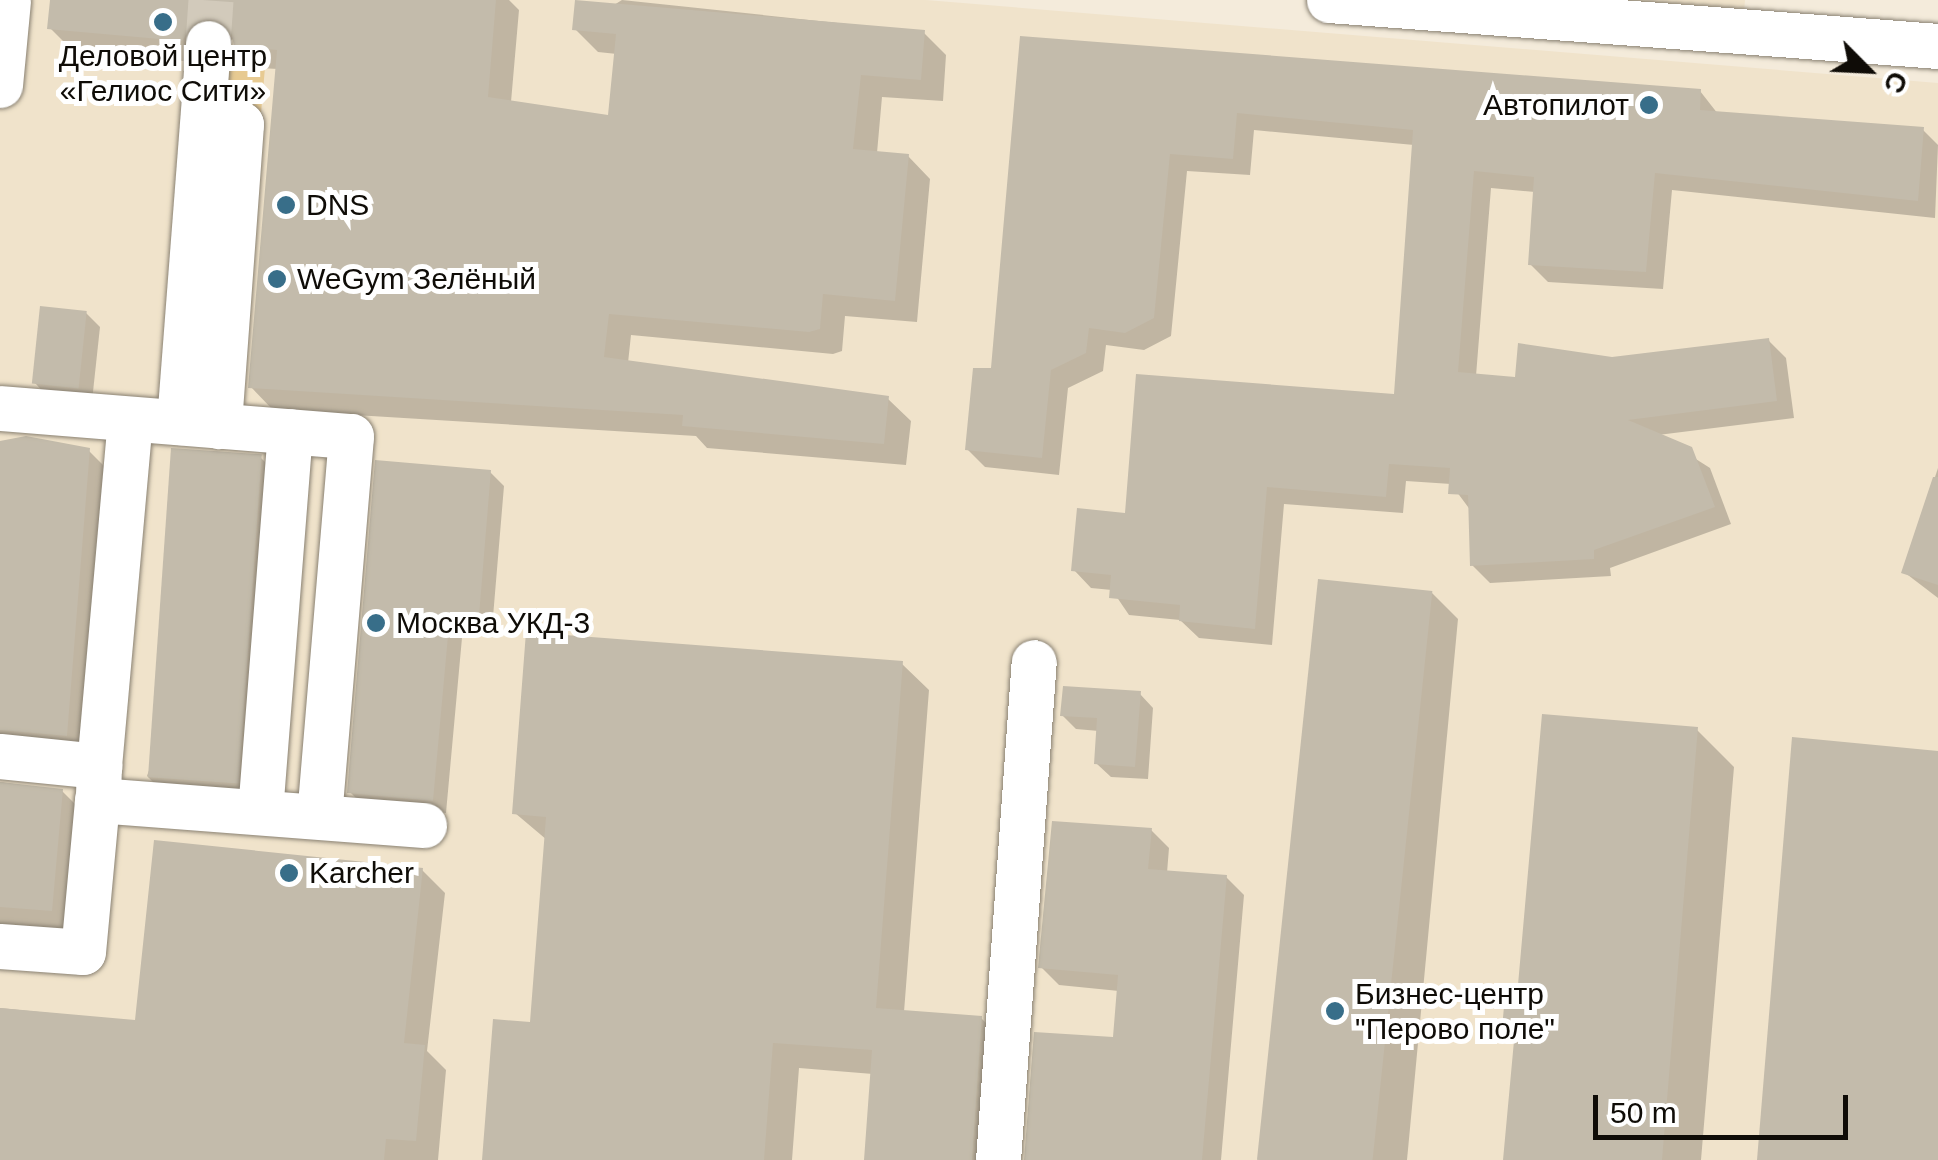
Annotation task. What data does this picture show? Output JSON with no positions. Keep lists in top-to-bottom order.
{
  "places": [
    "Деловой центр «Гелиос Сити»",
    "Автопилот",
    "DNS",
    "WeGym Зелёный",
    "Москва УКД-3",
    "Karcher",
    "Бизнес-центр \"Перово поле\""
  ],
  "scale_bar": "50 m",
  "north": "bottom right"
}
